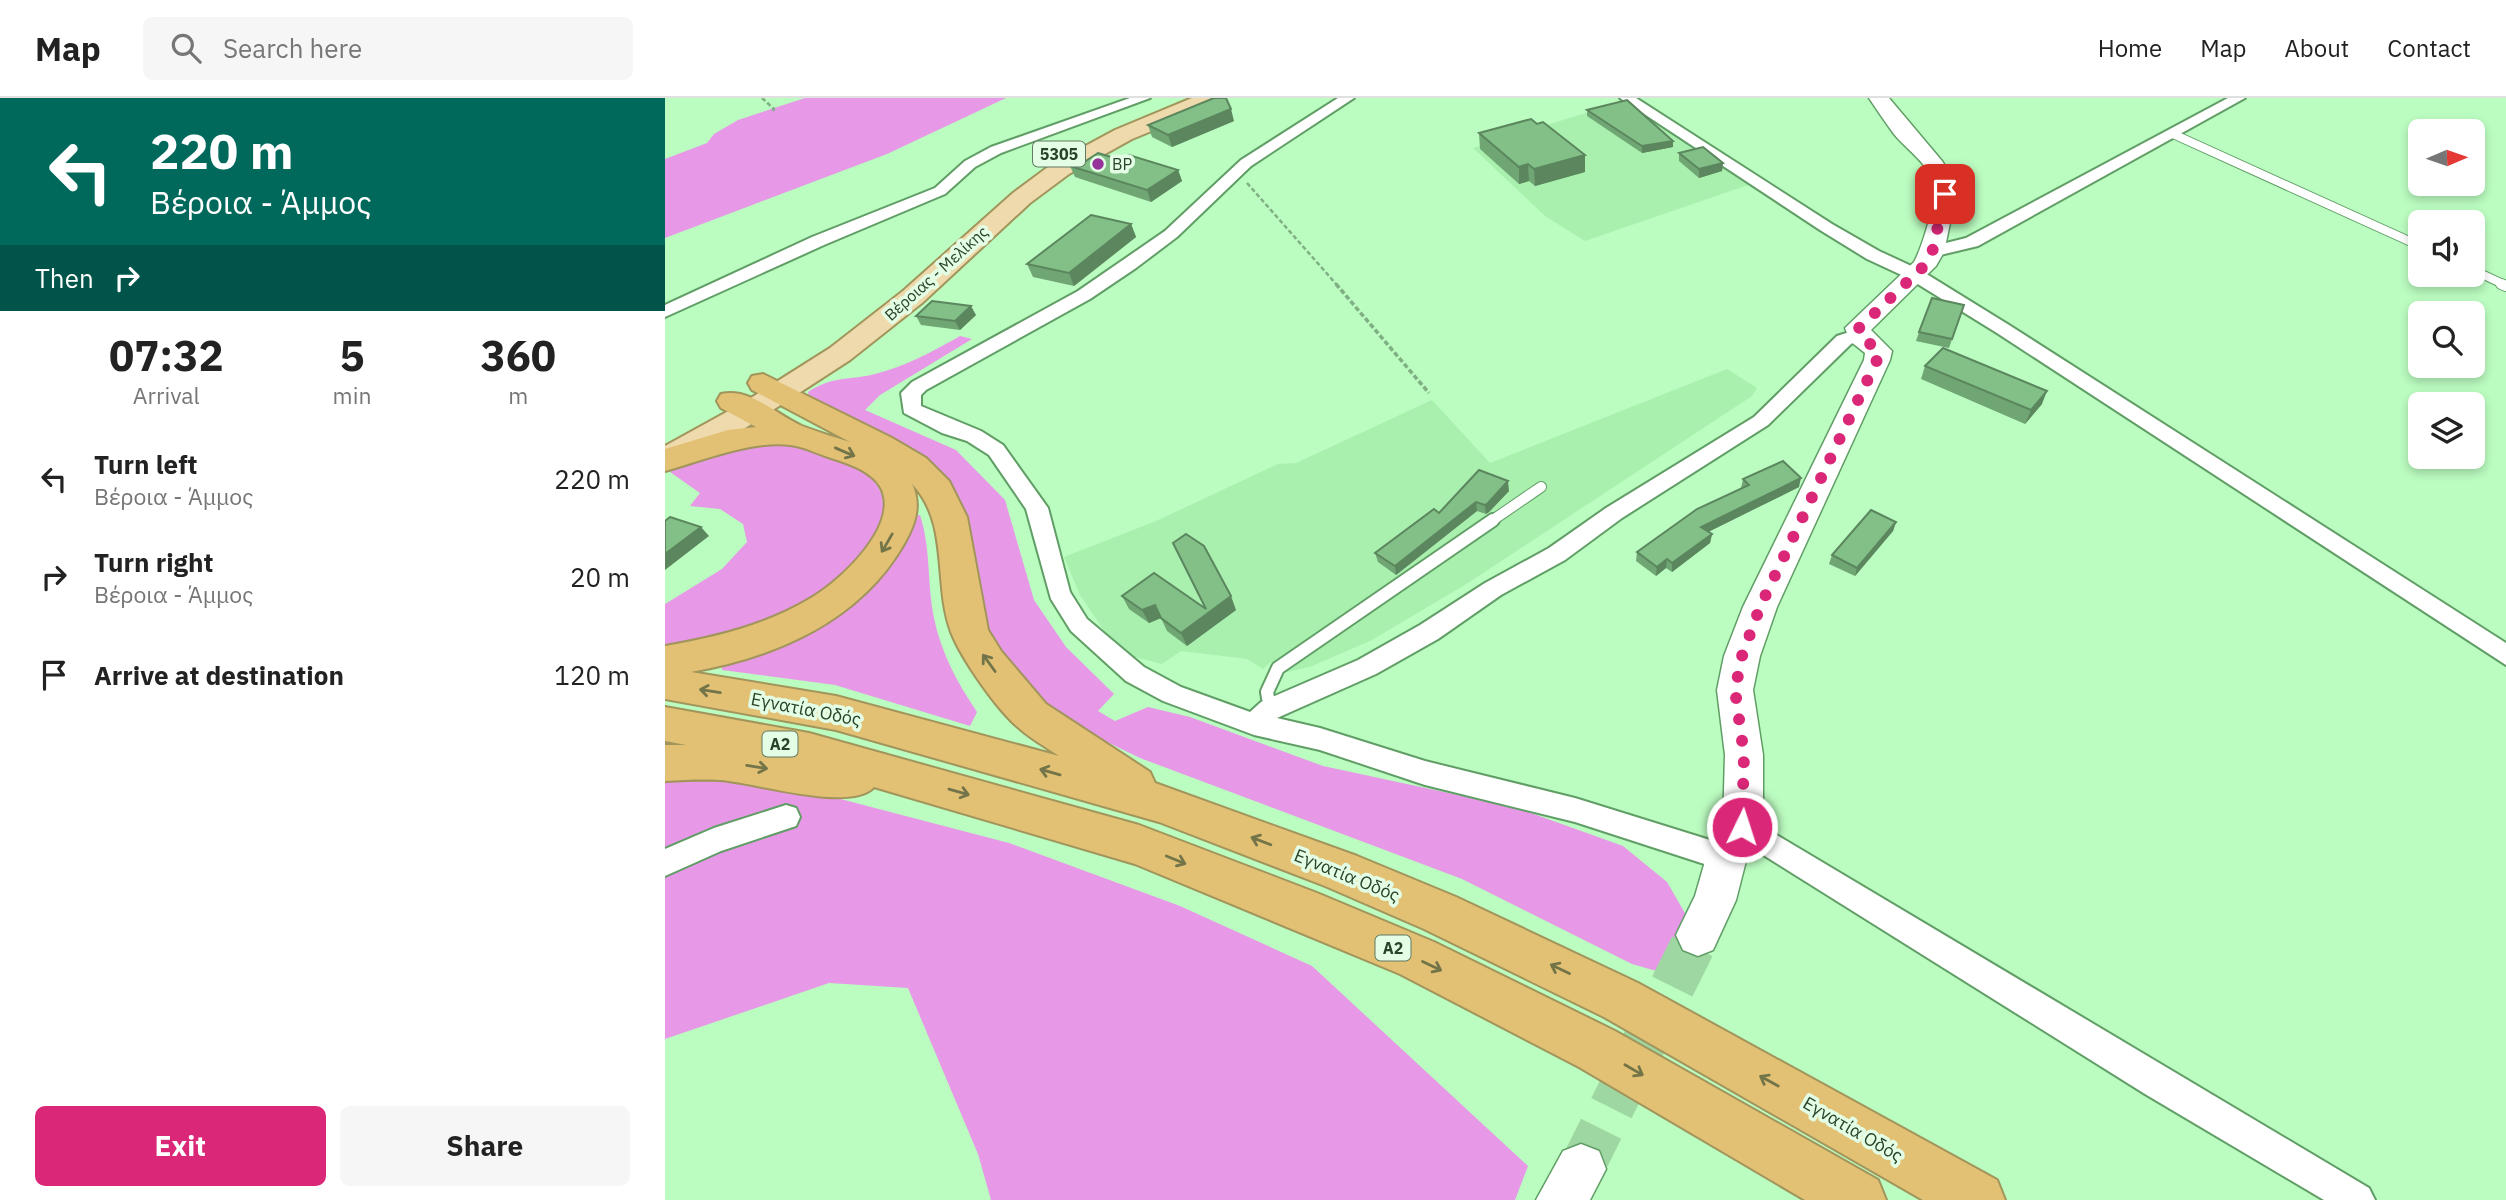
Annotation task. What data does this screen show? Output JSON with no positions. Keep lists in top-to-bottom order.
{
  "streets": {
    "highway": ["Εγνατία Οδός", "Α2"],
    "main road": ["5305", "Βέροιας - Μελίκης"]
  },
  "places": ["BP"],
  "north": "right",
  "page": {
    "header": "Map",
    "search": "Search here",
    "nav": [
      "Home",
      "Map",
      "About",
      "Contact"
    ],
    "turn": ["220 m", "Βέροια - Άμμος"],
    "then": "Then",
    "eta": [
      "07:32",
      "Arrival",
      "5",
      "min",
      "360",
      "m"
    ],
    "list": [
      {
        "name": "Turn left",
        "note": "Βέροια - Άμμος",
        "value": "220 m"
      },
      {
        "name": "Turn right",
        "note": "Βέροια - Άμμος",
        "value": "20 m"
      },
      {
        "name": "Arrive at destination",
        "value": "120 m"
      }
    ],
    "buttons": ["Exit", "Share"]
  }
}
